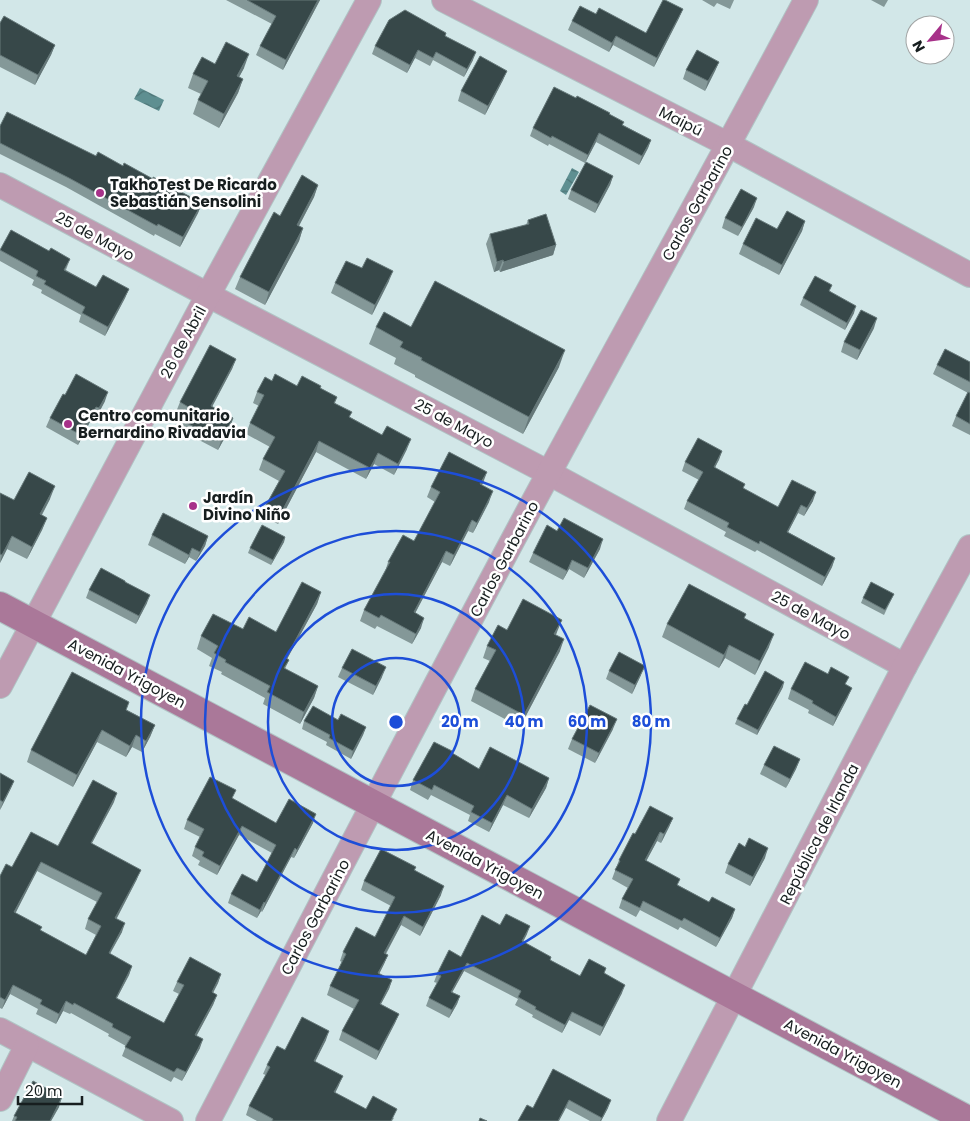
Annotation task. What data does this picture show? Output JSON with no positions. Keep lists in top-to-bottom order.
{
  "streets": {
    "main road": ["Avenida Yrigoyen"],
    "street": [
      "Maipú",
      "Carlos Garbarino",
      "25 de Mayo",
      "26 de Abril",
      "República de Irlanda"
    ]
  },
  "crossings": [
    ["Maipú", "Carlos Garbarino"],
    ["Carlos Garbarino", "25 de Mayo"],
    ["Carlos Garbarino", "Avenida Yrigoyen"],
    ["25 de Mayo", "26 de Abril"],
    ["25 de Mayo", "República de Irlanda"],
    ["26 de Abril", "Avenida Yrigoyen"],
    ["Avenida Yrigoyen", "República de Irlanda"]
  ],
  "places": ["TakhoTest De Ricardo Sebastián Sensolini", "Centro comunitario Bernardino Rivadavia", "Jardín Divino Niño"],
  "scale_bar": "20 m",
  "north": "bottom left",
  "rings": [
    "20 m",
    "40 m",
    "60 m",
    "80 m"
  ]
}
